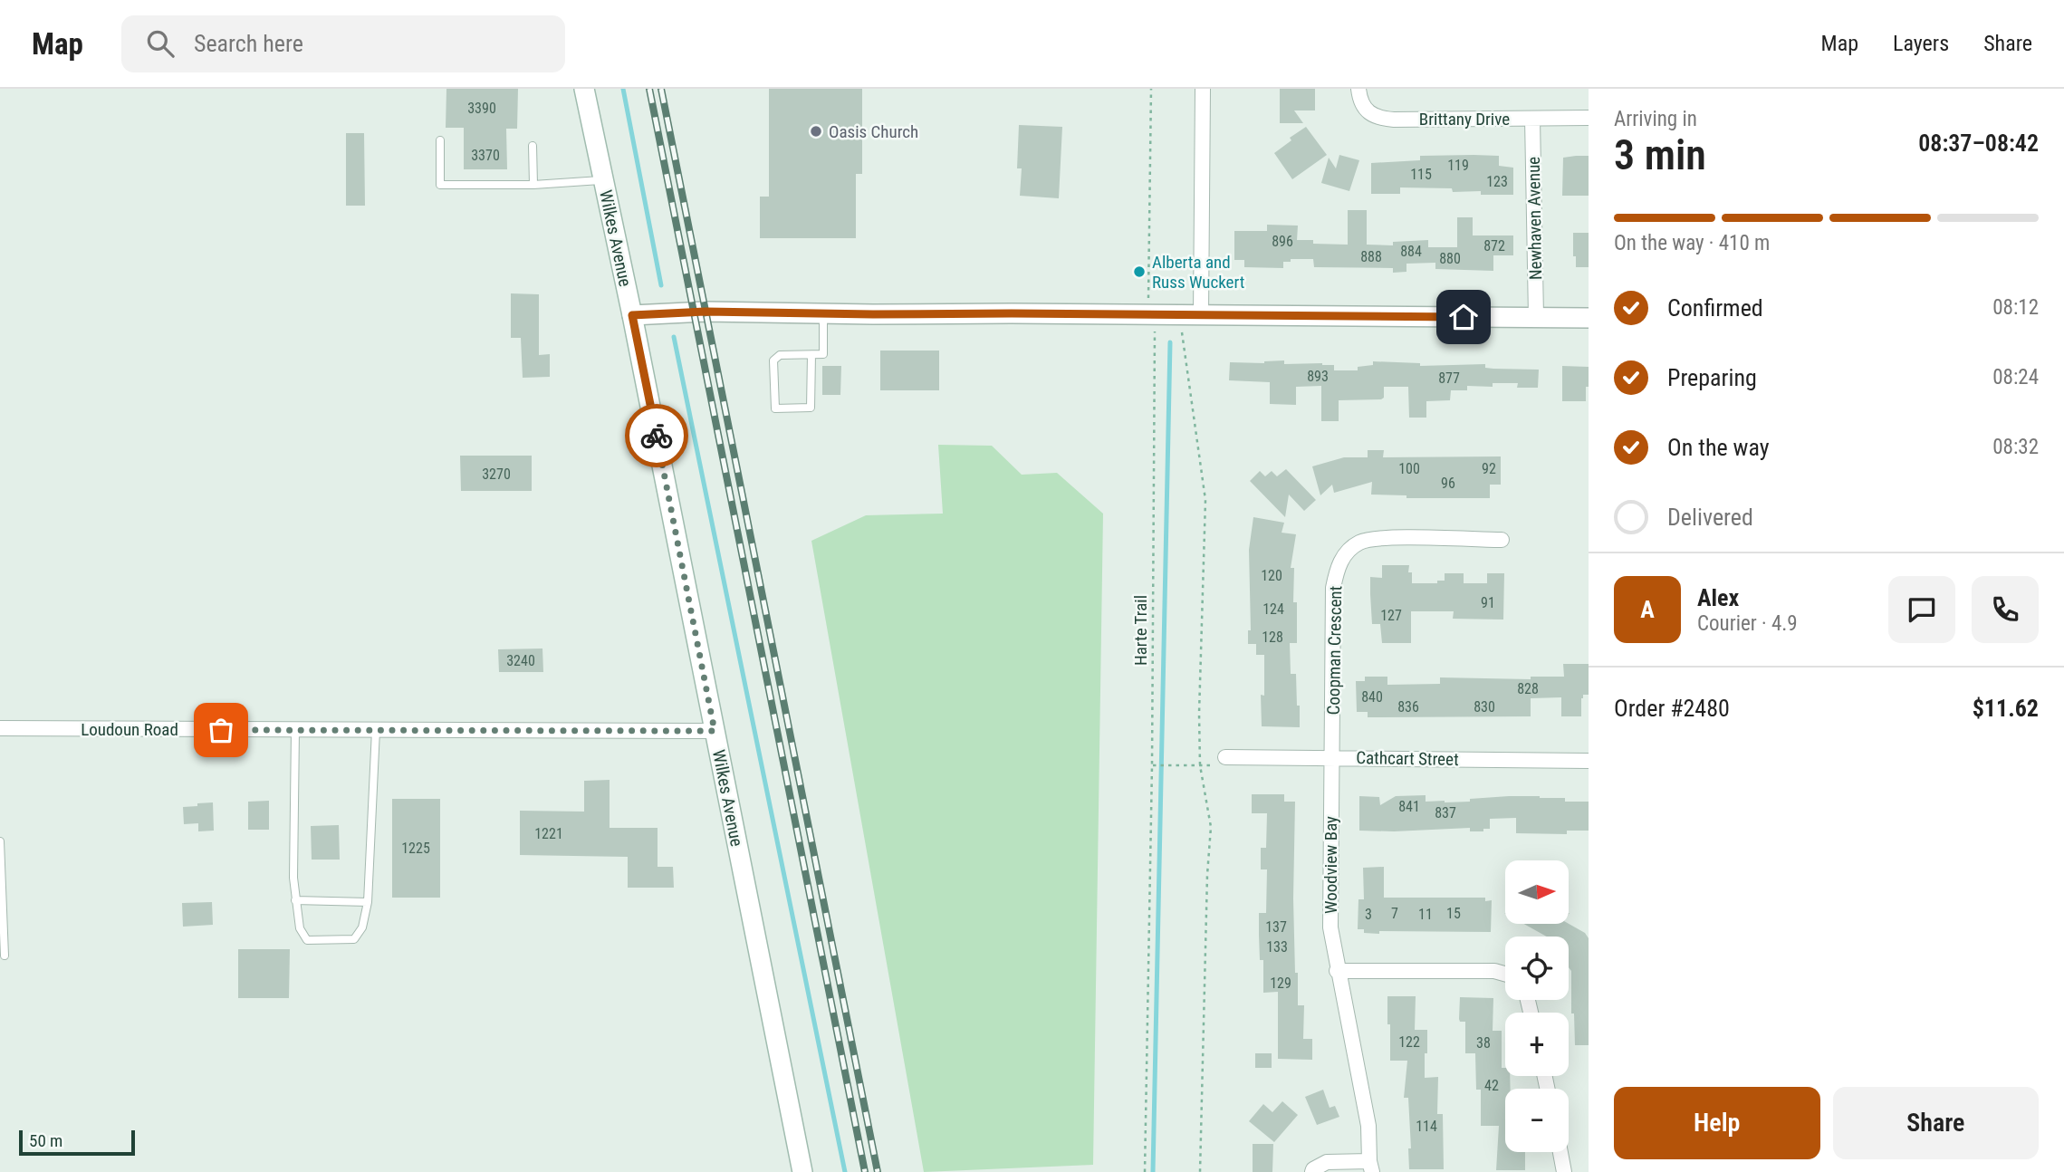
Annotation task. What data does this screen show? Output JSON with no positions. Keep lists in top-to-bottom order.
{
  "streets": {
    "main road": ["Wilkes Avenue"],
    "street": [
      "Brittany Drive",
      "Newhaven Avenue",
      "Coopman Crescent",
      "Loudoun Road",
      "Cathcart Street",
      "Woodview Bay"
    ],
    "path": ["Harte Trail"]
  },
  "crossings": [
    ["Brittany Drive", "Newhaven Avenue"],
    ["Wilkes Avenue", "Loudoun Road"],
    ["Coopman Crescent", "Cathcart Street"],
    ["Coopman Crescent", "Woodview Bay"],
    ["Cathcart Street", "Woodview Bay"]
  ],
  "places": ["Oasis Church", "Alberta and Russ Wuckert"],
  "house_numbers": [
    "3390",
    "3370",
    "119",
    "115",
    "123",
    "896",
    "872",
    "884",
    "888",
    "880",
    "893",
    "877",
    "100",
    "92",
    "3270",
    "96",
    "120",
    "91",
    "124",
    "127",
    "128",
    "3240",
    "828",
    "840",
    "836",
    "830",
    "841",
    "837",
    "1221",
    "1225",
    "7",
    "15",
    "3",
    "11",
    "137",
    "133",
    "129",
    "122",
    "38",
    "42",
    "114"
  ],
  "scale_bar": "50 m",
  "north": "right",
  "page": {
    "header": "Map",
    "search": "Search here",
    "nav": ["Map", "Layers", "Share"],
    "heading": ["3 min", "Arriving in", "08:37–08:42"],
    "panel": [
      "Alex",
      "Courier · 4.9",
      "Order #2480",
      "$11.62"
    ],
    "bar": "On the way · 410 m",
    "list": [
      ["Confirmed", "08:12"],
      ["Preparing", "08:24"],
      ["On the way", "08:32"],
      "Delivered"
    ],
    "round": "A",
    "map_buttons": ["+", "−"],
    "buttons": ["Help", "Share"],
    "scale": "50 m"
  }
}
